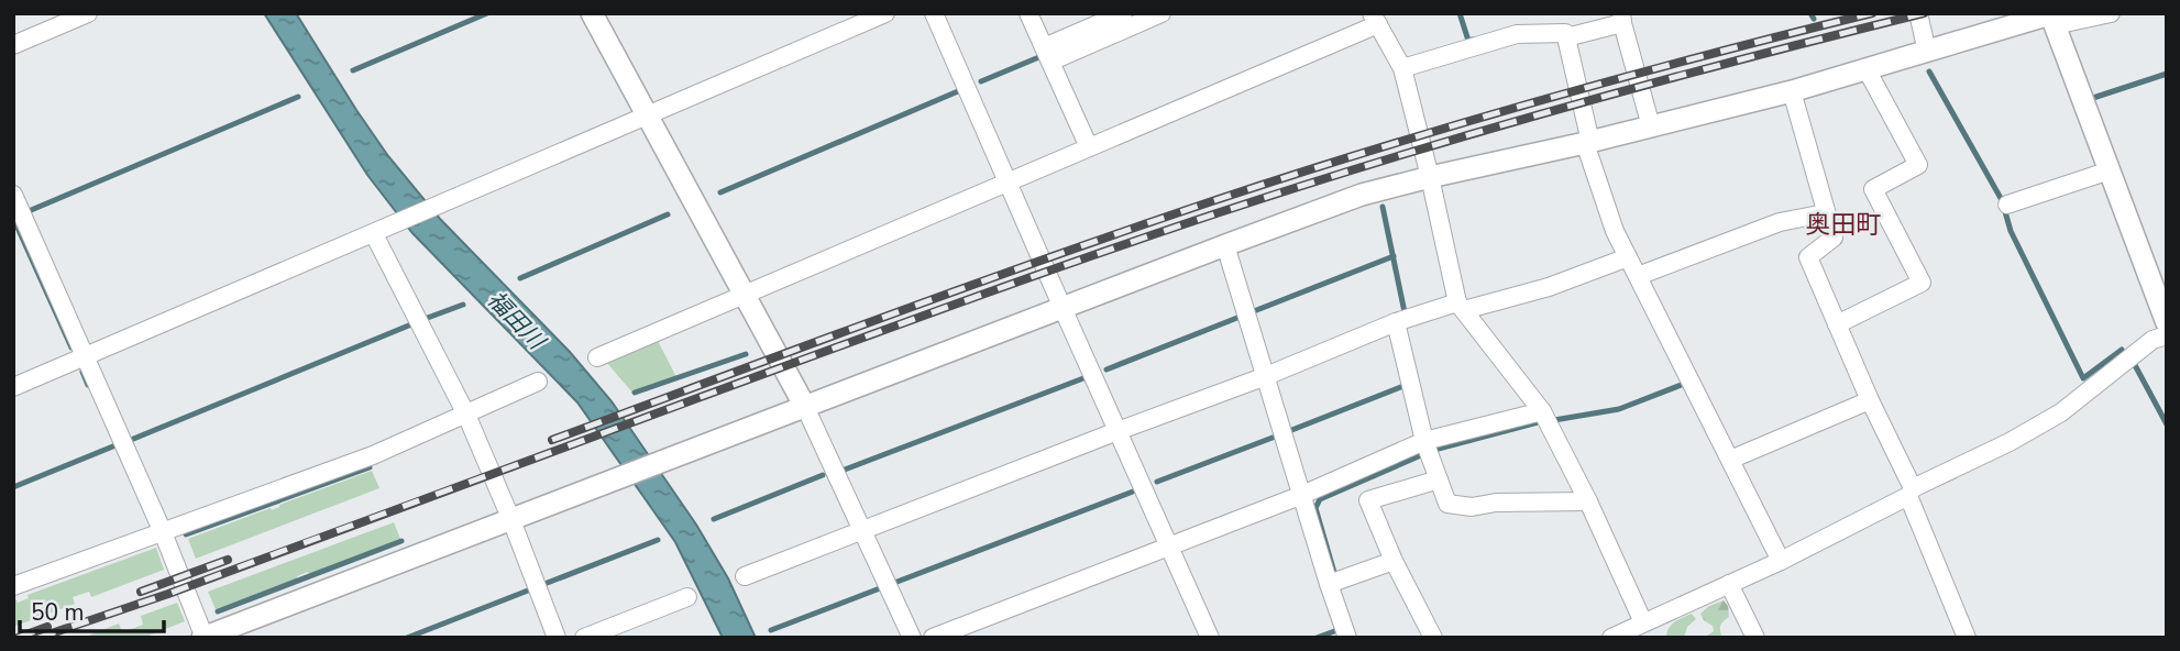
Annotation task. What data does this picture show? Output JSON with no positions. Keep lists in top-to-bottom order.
{
  "districts": ["奥田町"],
  "water": ["福田川"],
  "scale_bar": "50 m"
}
